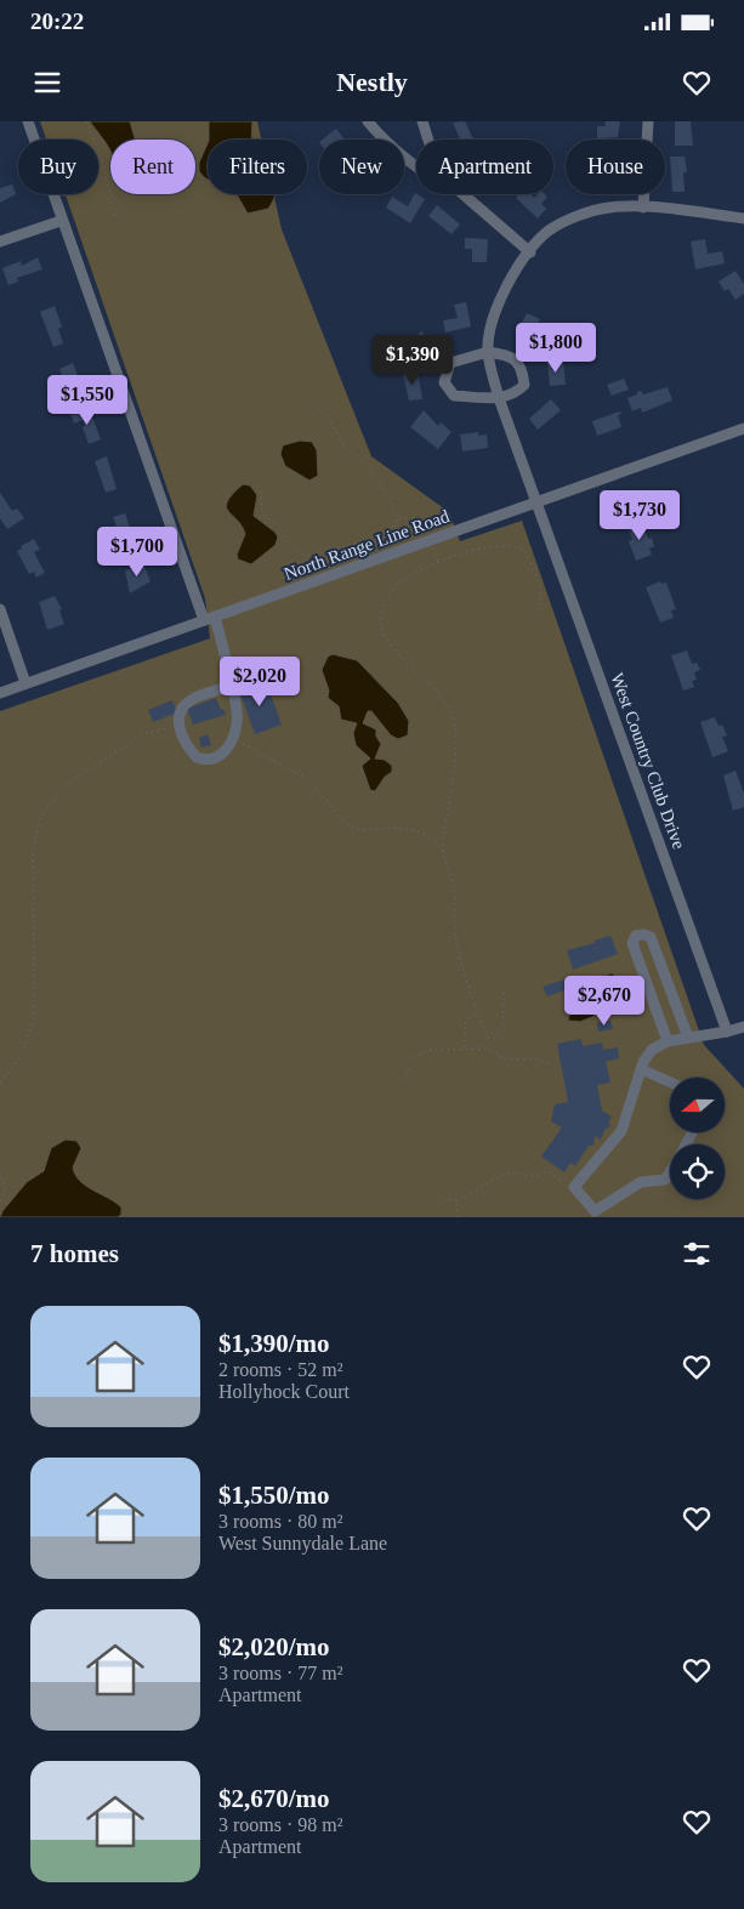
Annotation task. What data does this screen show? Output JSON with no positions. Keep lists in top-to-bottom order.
{
  "streets": {
    "street": ["North Range Line Road", "West Country Club Drive"]
  },
  "crossings": [
    ["North Range Line Road", "West Country Club Drive"]
  ],
  "north": "left",
  "page": {
    "status": "20:22",
    "header": "Nestly",
    "chip": [
      "Buy",
      "Rent",
      "Filters",
      "New",
      "Apartment",
      "House"
    ],
    "price": [
      "$1,800",
      "$1,390",
      "$1,550",
      "$1,730",
      "$1,700",
      "$2,020",
      "$2,670"
    ],
    "heading": "7 homes",
    "list": [
      {
        "name": "$1,390/mo",
        "note": "2 rooms · 52 m² · Hollyhock Court"
      },
      {
        "name": "$1,550/mo",
        "note": "3 rooms · 80 m² · West Sunnydale Lane"
      },
      {
        "name": "$2,020/mo",
        "note": "3 rooms · 77 m² · Apartment"
      },
      {
        "name": "$2,670/mo",
        "note": "3 rooms · 98 m² · Apartment"
      }
    ]
  }
}
